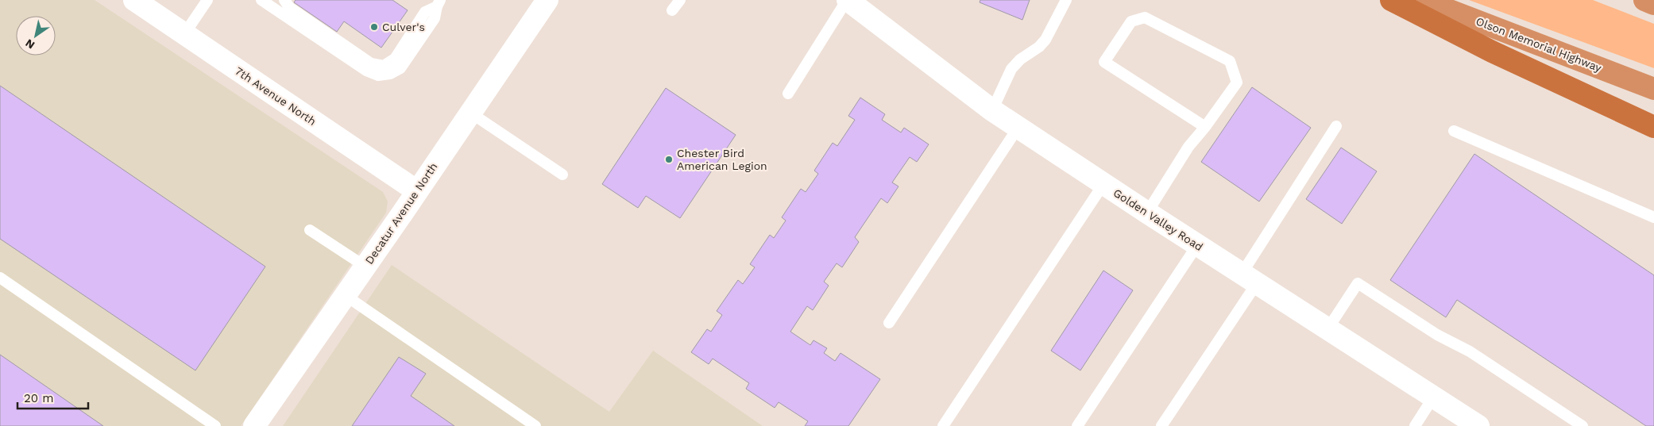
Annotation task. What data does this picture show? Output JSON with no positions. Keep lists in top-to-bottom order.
{
  "streets": {
    "highway": ["Olson Memorial Highway"],
    "street": ["7th Avenue North", "Decatur Avenue North", "Golden Valley Road"]
  },
  "crossings": [
    ["7th Avenue North", "Decatur Avenue North"]
  ],
  "places": ["Culver's", "Chester Bird American Legion"],
  "scale_bar": "20 m",
  "north": "bottom left"
}
